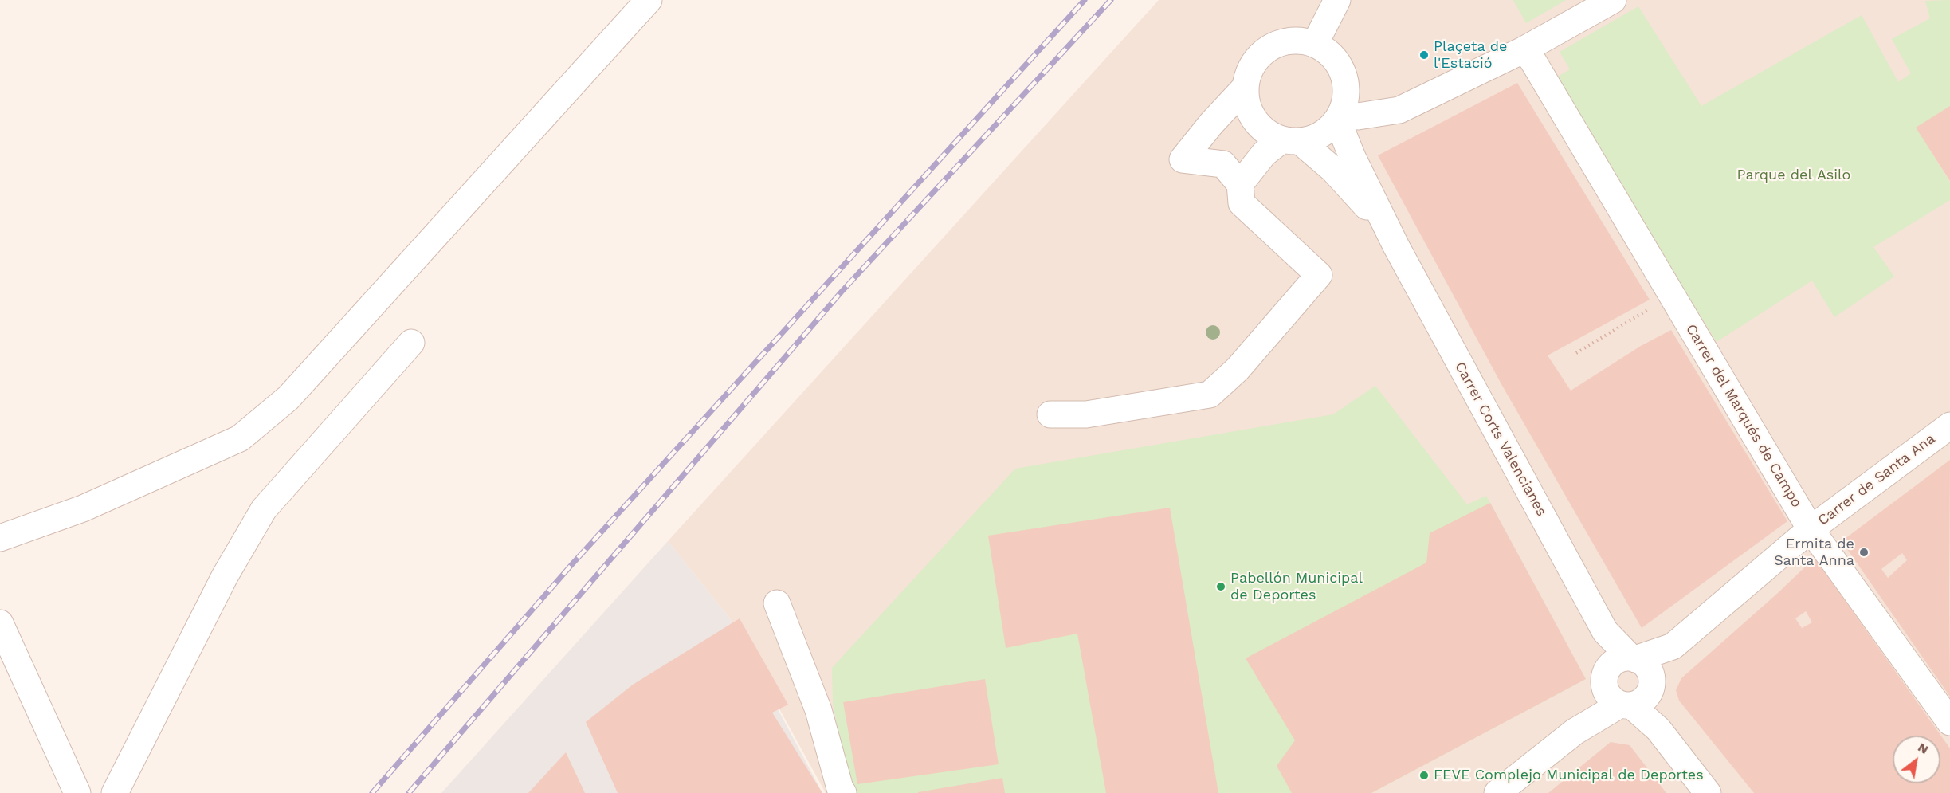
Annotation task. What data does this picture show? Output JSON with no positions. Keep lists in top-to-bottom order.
{
  "streets": {
    "street": ["Carrer del Marqués de Campo", "Carrer Corts Valencianes", "Carrer de Santa Ana"]
  },
  "crossings": [
    ["Carrer del Marqués de Campo", "Carrer de Santa Ana"],
    ["Carrer Corts Valencianes", "Carrer de Santa Ana"]
  ],
  "parks": ["Parque del Asilo"],
  "places": [
    "Plaçeta de l'Estació",
    "Ermita de Santa Anna",
    "Pabellón Municipal de Deportes",
    "FEVE Complejo Municipal de Deportes"
  ],
  "north": "top right"
}
